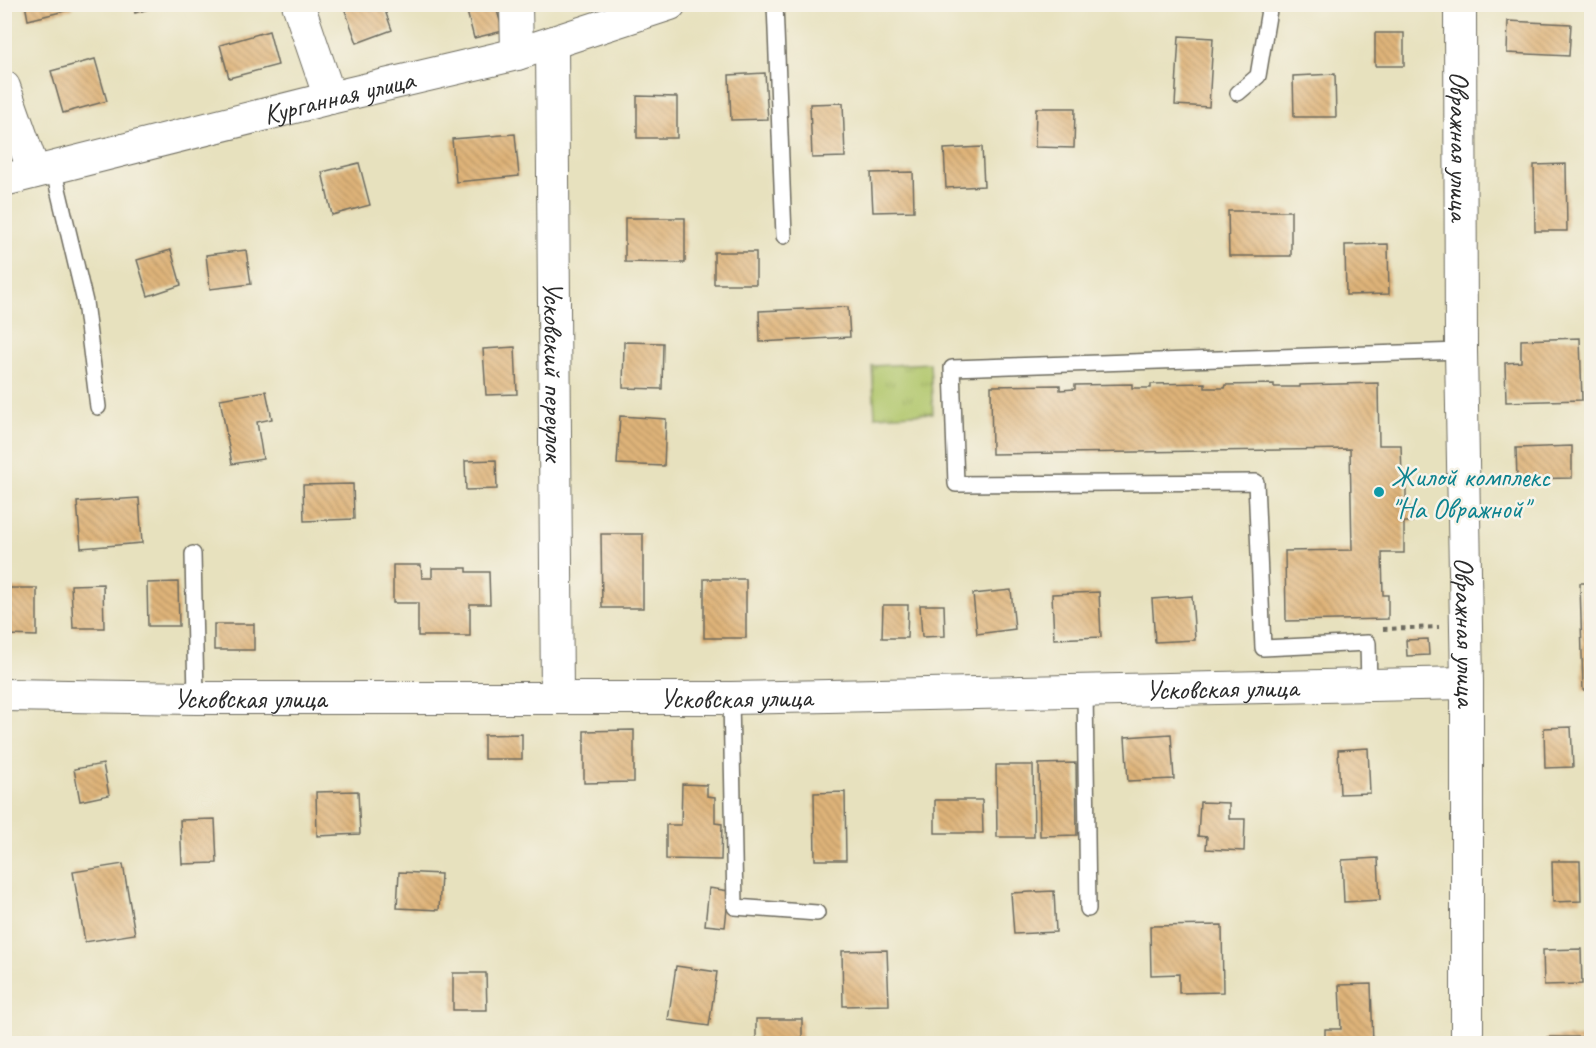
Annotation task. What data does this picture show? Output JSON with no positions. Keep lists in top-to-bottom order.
{
  "streets": {
    "street": [
      "Курганная улица",
      "Овражная улица",
      "Усковский переулок",
      "Усковская улица"
    ]
  },
  "crossings": [
    ["Курганная улица", "Усковский переулок"],
    ["Овражная улица", "Усковская улица"],
    ["Усковский переулок", "Усковская улица"]
  ],
  "places": ["Жилой комплекс \"На Овражной\""]
}
